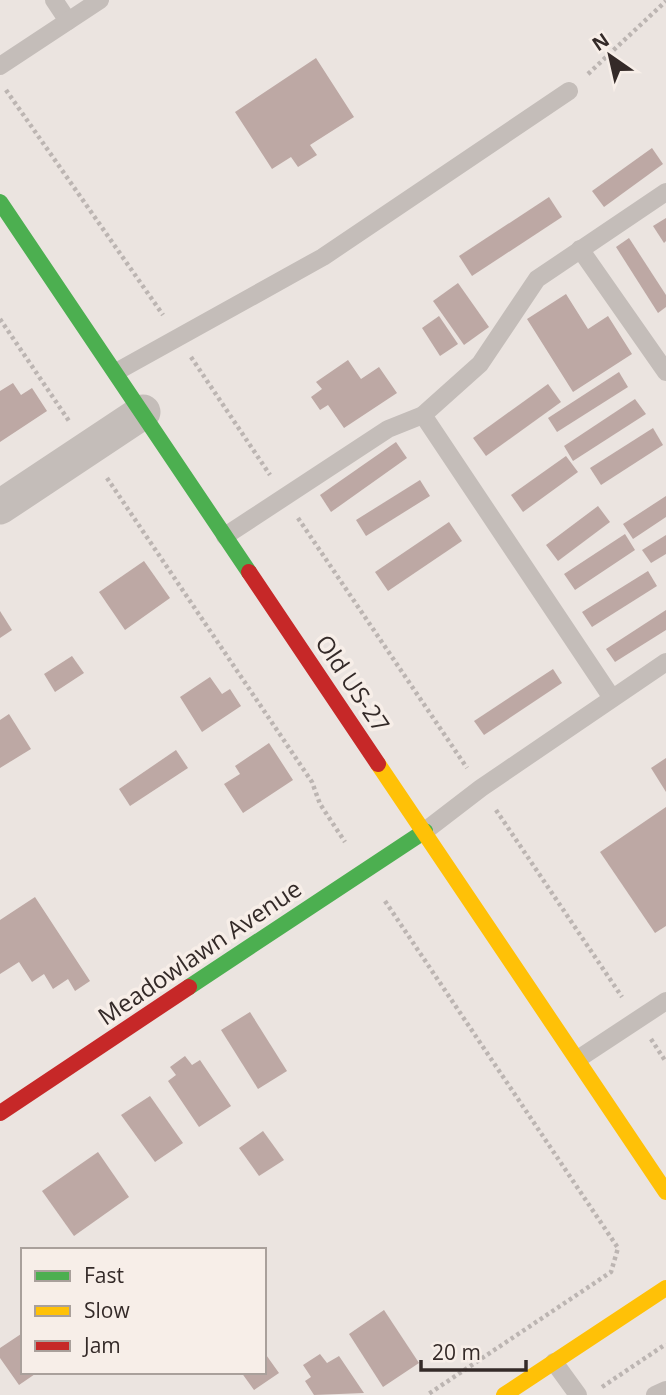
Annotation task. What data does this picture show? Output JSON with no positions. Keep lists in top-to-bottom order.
{
  "streets": {
    "main road": ["Old US-27", "Meadowlawn Avenue"]
  },
  "crossings": [
    ["Old US-27", "Meadowlawn Avenue"]
  ],
  "legend": ["Fast", "Slow", "Jam"],
  "scale_bar": "20 m",
  "north": "top left"
}
